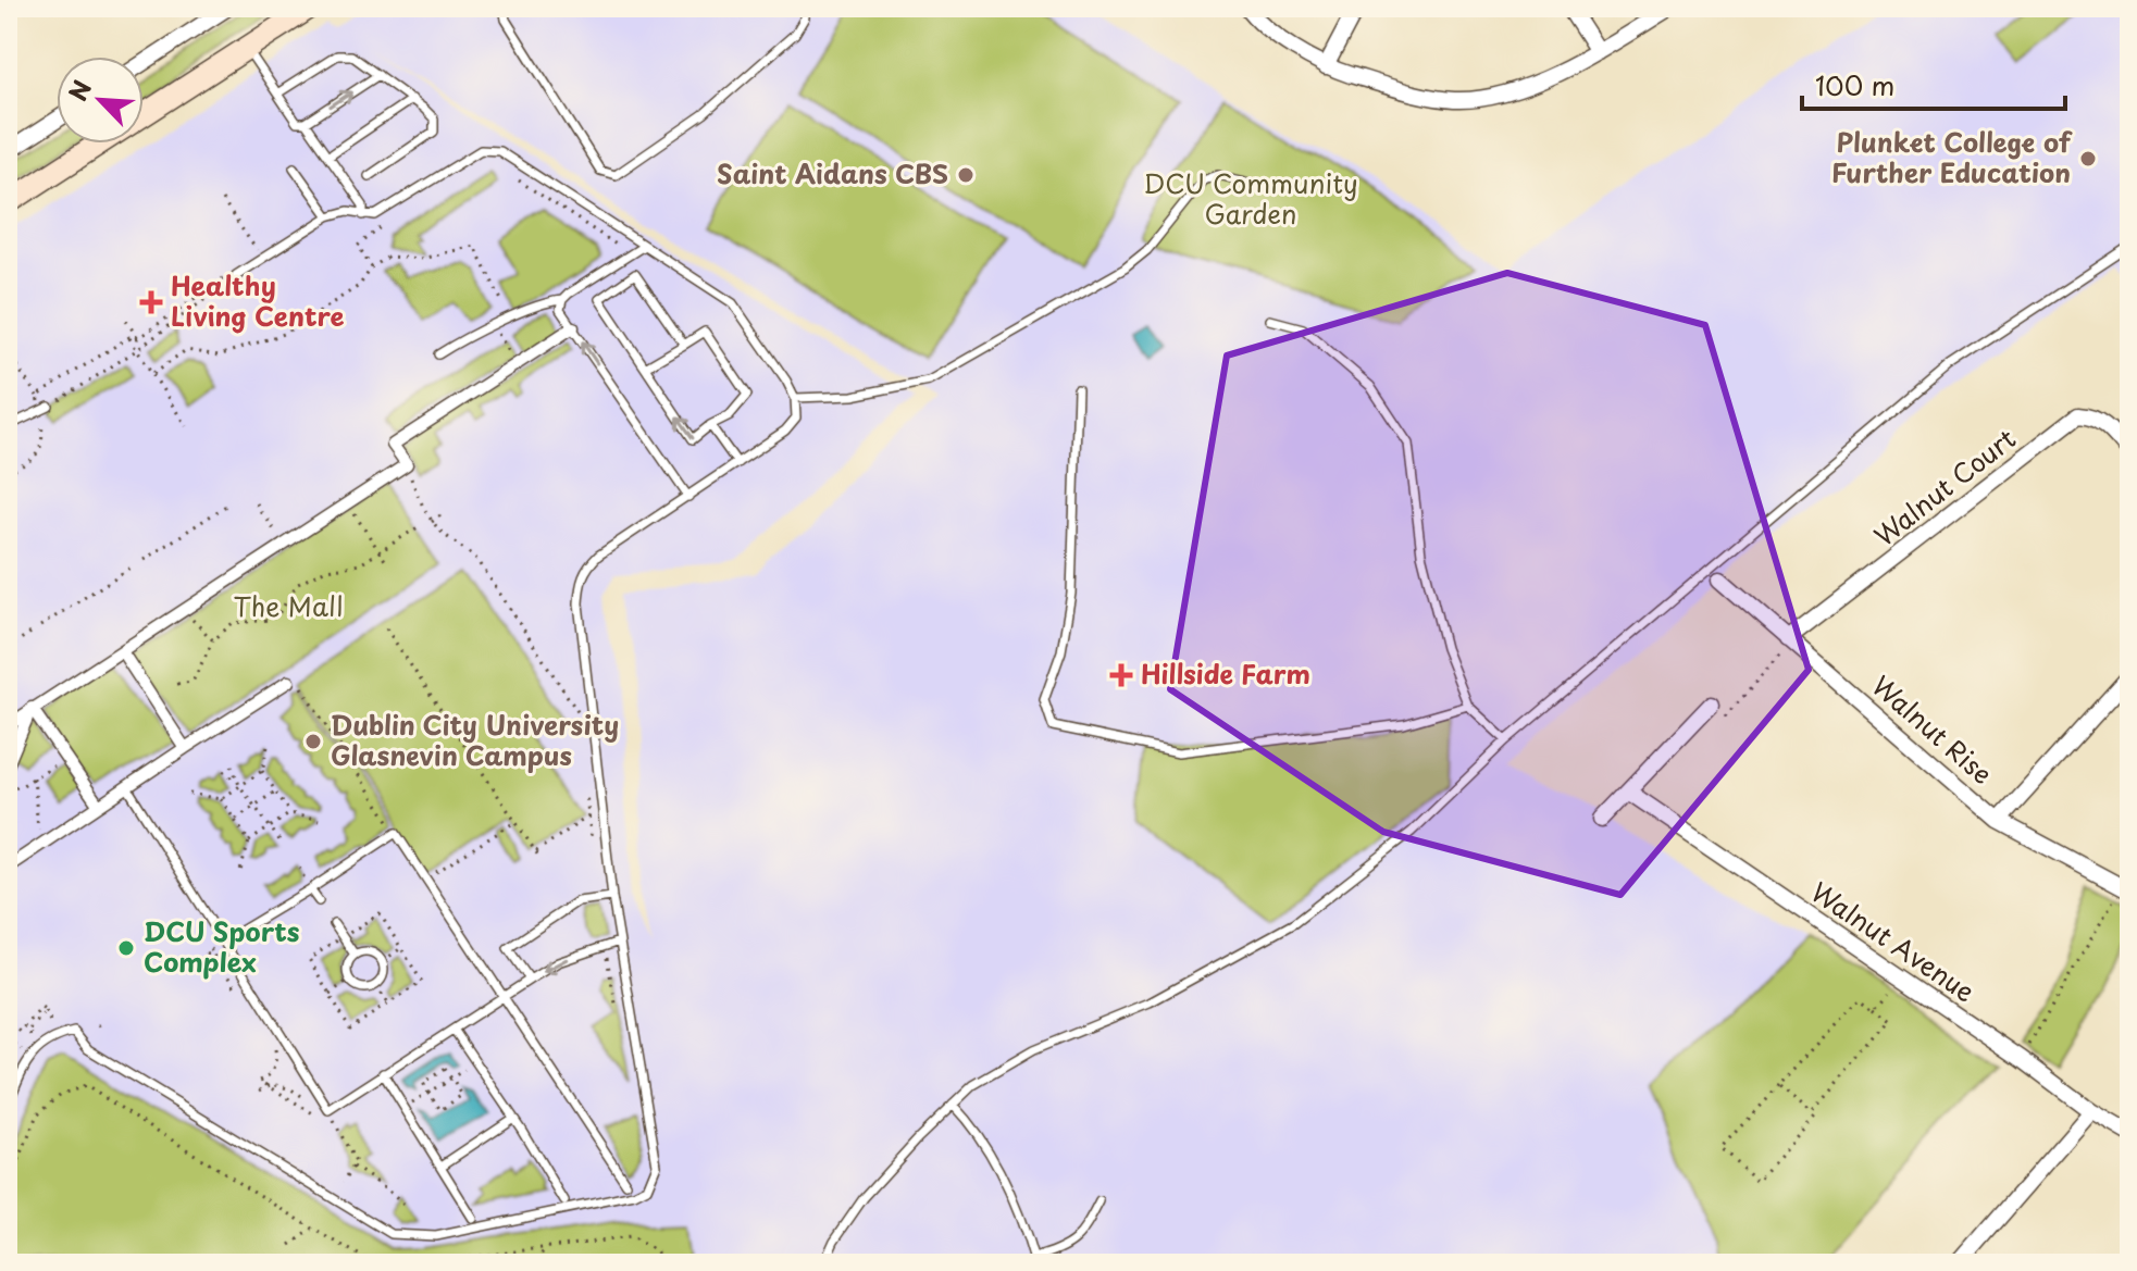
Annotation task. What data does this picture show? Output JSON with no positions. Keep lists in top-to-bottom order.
{
  "streets": {
    "street": ["Walnut Court", "Walnut Rise", "Walnut Avenue"]
  },
  "crossings": [
    ["Walnut Court", "Walnut Rise"]
  ],
  "parks": ["DCU Community Garden", "The Mall"],
  "places": {
    "other": [
      "Plunket College of Further Education",
      "Saint Aidans CBS",
      "Dublin City University Glasnevin Campus",
      "DCU Sports Complex"
    ],
    "health": ["Healthy Living Centre", "Hillside Farm"]
  },
  "scale_bar": "100 m",
  "north": "top left"
}
